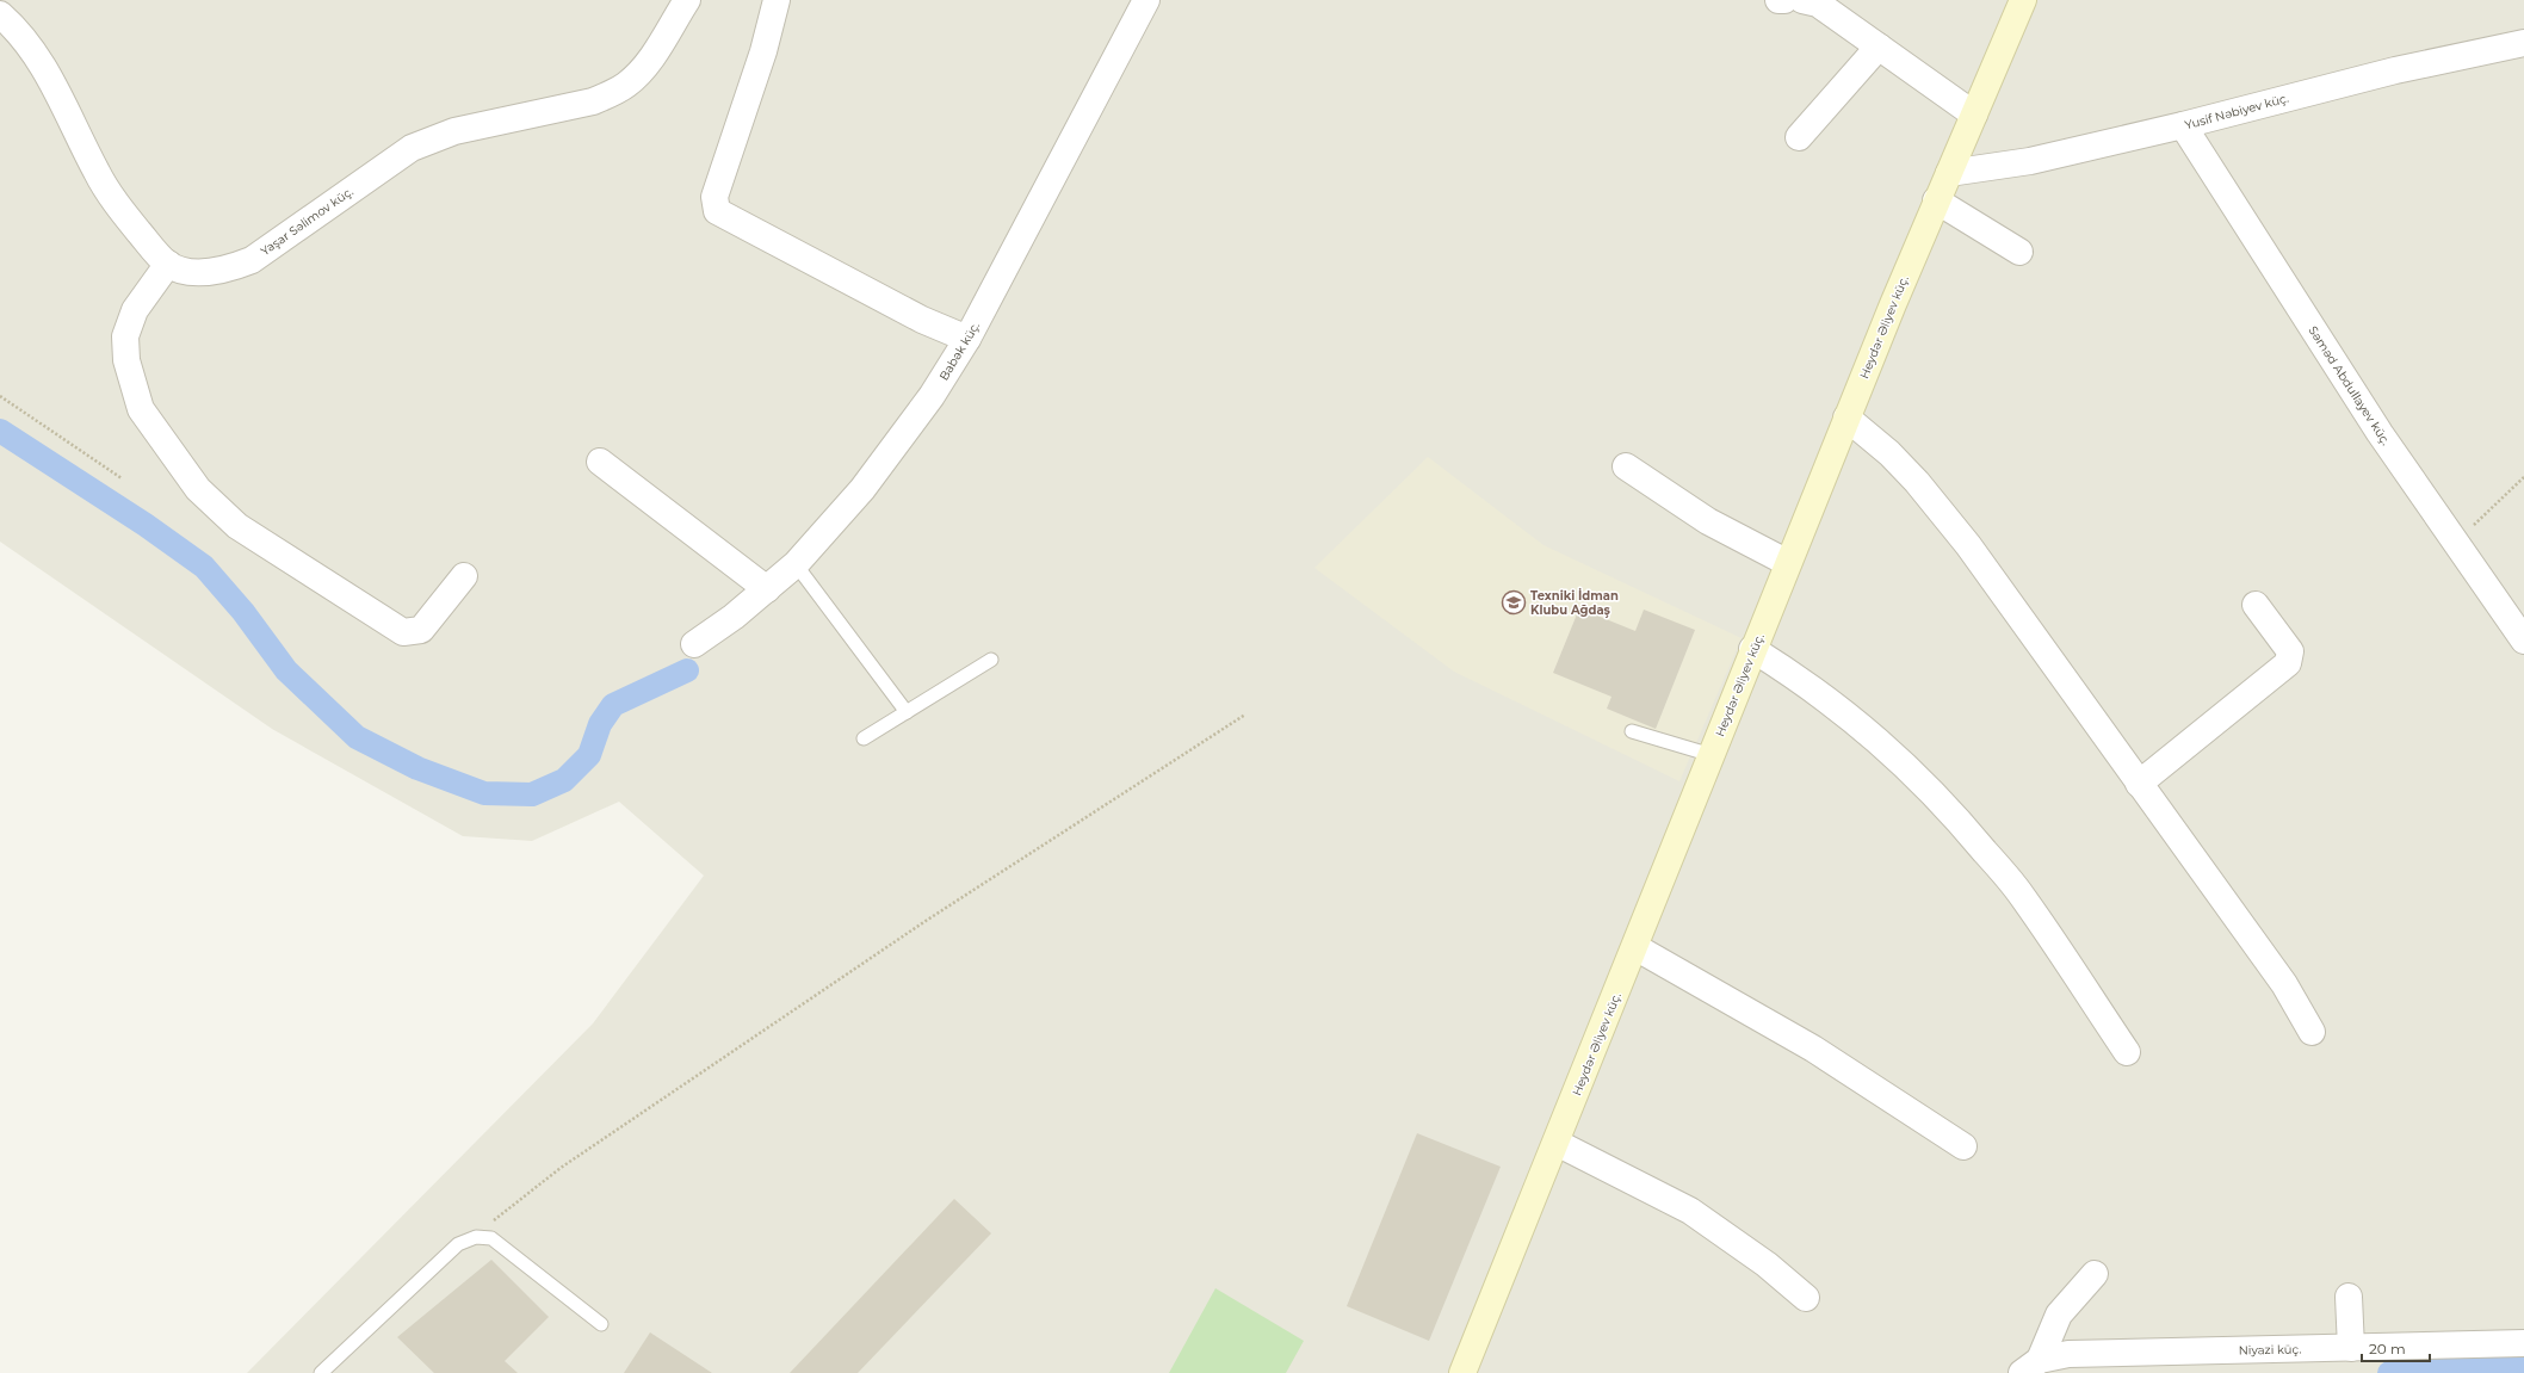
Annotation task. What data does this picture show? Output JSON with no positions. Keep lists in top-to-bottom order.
{
  "streets": {
    "main road": ["Heydər Əliyev küç."],
    "street": [
      "Yusif Nəbiyev küç.",
      "Yaşar Səlimov küç.",
      "Babək küç.",
      "Səməd Abdullayev küç.",
      "Niyazi küç."
    ]
  },
  "crossings": [
    ["Yusif Nəbiyev küç.", "Heydər Əliyev küç."],
    ["Yusif Nəbiyev küç.", "Səməd Abdullayev küç."]
  ],
  "places": {
    "school or university": ["Texniki İdman Klubu Ağdaş"]
  },
  "scale_bar": "20 m"
}
